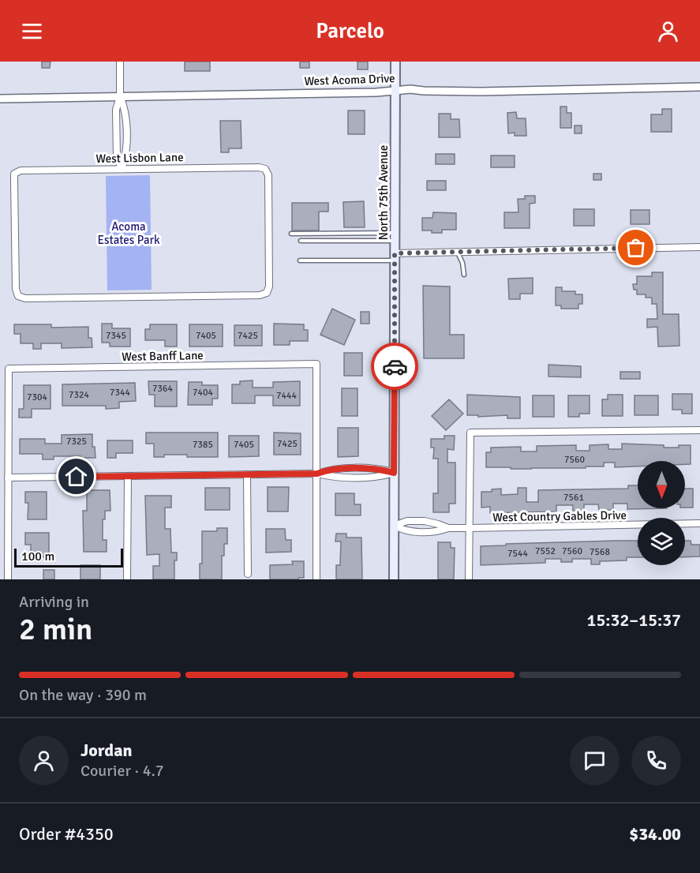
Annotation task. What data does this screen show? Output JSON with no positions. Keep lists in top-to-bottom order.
{
  "streets": {
    "main road": ["North 75th Avenue"],
    "street": [
      "West Acoma Drive",
      "West Lisbon Lane",
      "West Banff Lane",
      "West Country Gables Drive"
    ]
  },
  "crossings": [
    ["West Acoma Drive", "North 75th Avenue"],
    ["North 75th Avenue", "West Country Gables Drive"]
  ],
  "parks": ["Acoma Estates Park"],
  "house_numbers": [
    "7345",
    "7405",
    "7425",
    "7364",
    "7344",
    "7404",
    "7324",
    "7444",
    "7304",
    "7325",
    "7425",
    "7385",
    "7405",
    "7560",
    "7561",
    "7552",
    "7560",
    "7568",
    "7544"
  ],
  "scale_bar": "100 m",
  "north": "bottom",
  "page": {
    "header": "Parcelo",
    "scale": "100 m",
    "heading": ["2 min", "Arriving in", "15:32–15:37"],
    "panel": [
      "Jordan",
      "Courier · 4.7",
      "Order #4350",
      "$34.00"
    ],
    "bar": "On the way · 390 m"
  }
}
